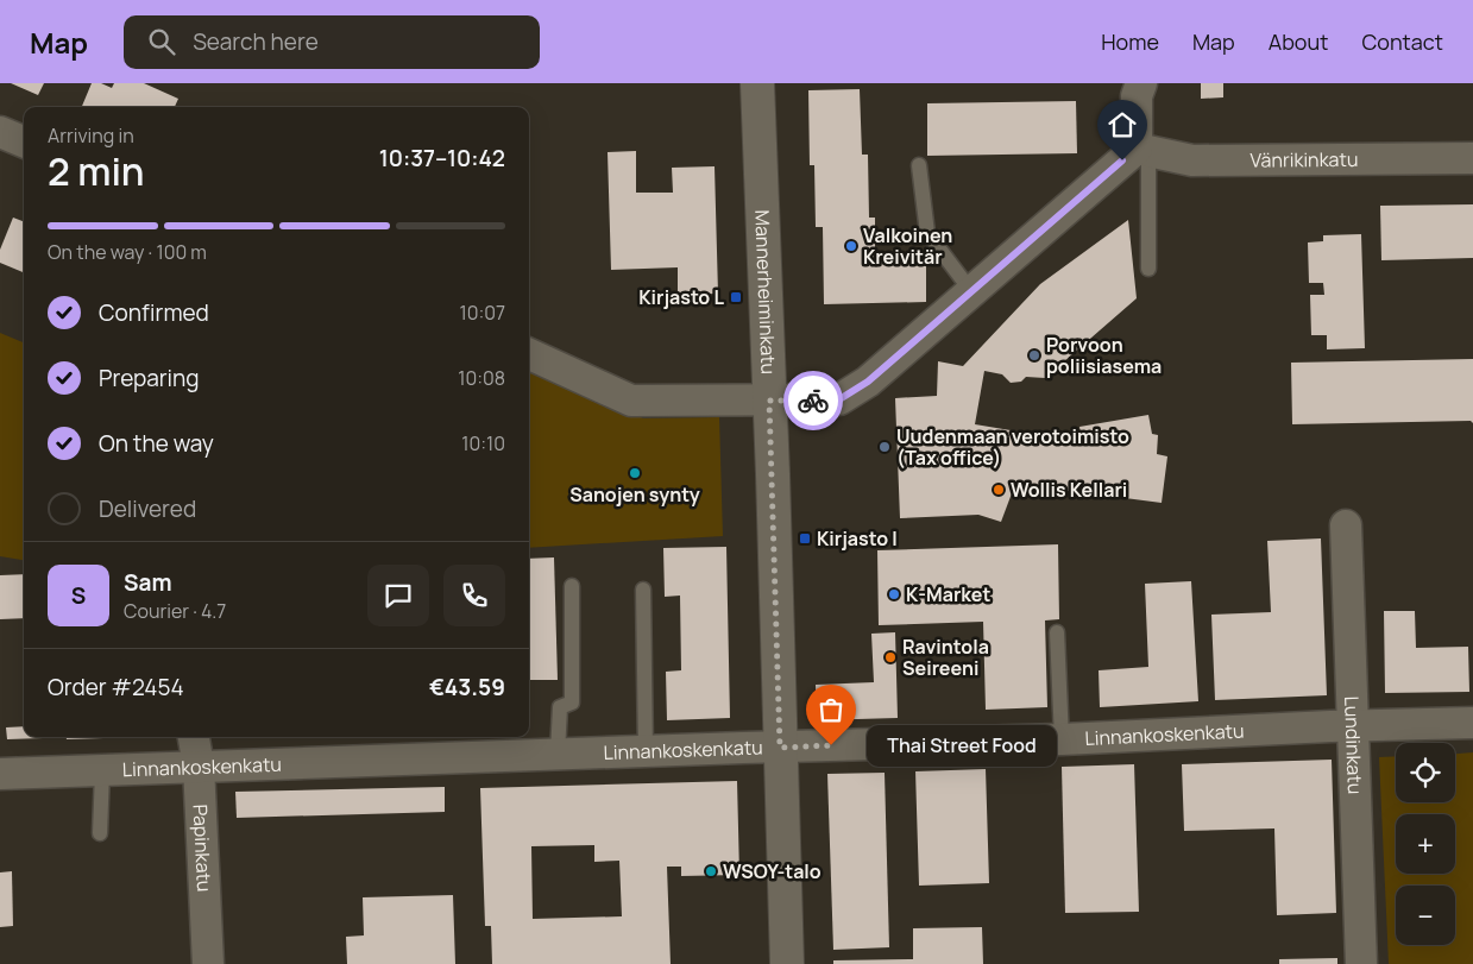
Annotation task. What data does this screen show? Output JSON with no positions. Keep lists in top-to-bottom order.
{
  "streets": {
    "main road": ["Mannerheiminkatu"],
    "street": [
      "Vänrikinkatu",
      "Linnankoskenkatu",
      "Lundinkatu",
      "Papinkatu"
    ]
  },
  "crossings": [
    ["Mannerheiminkatu", "Linnankoskenkatu"],
    ["Linnankoskenkatu", "Lundinkatu"],
    ["Linnankoskenkatu", "Papinkatu"]
  ],
  "places": {
    "other": [
      "Valkoinen Kreivitär",
      "Porvoon poliisiasema",
      "Uudenmaan verotoimisto (Tax office)",
      "Sanojen synty",
      "Wollis Kellari",
      "K-Market",
      "Ravintola Seireeni",
      "Thai Street Food",
      "WSOY-talo"
    ],
    "transit": ["Kirjasto L", "Kirjasto I"]
  },
  "page": {
    "header": "Map",
    "search": "Search here",
    "nav": [
      "Home",
      "Map",
      "About",
      "Contact"
    ],
    "heading": ["2 min", "Arriving in", "10:37–10:42"],
    "panel": [
      "Sam",
      "Courier · 4.7",
      "Order #2454",
      "€43.59"
    ],
    "bar": "On the way · 100 m",
    "list": [
      ["Confirmed", "10:07"],
      ["Preparing", "10:08"],
      ["On the way", "10:10"],
      "Delivered"
    ],
    "round": "S",
    "bubble": "Thai Street Food",
    "map_buttons": ["+", "−"]
  }
}
